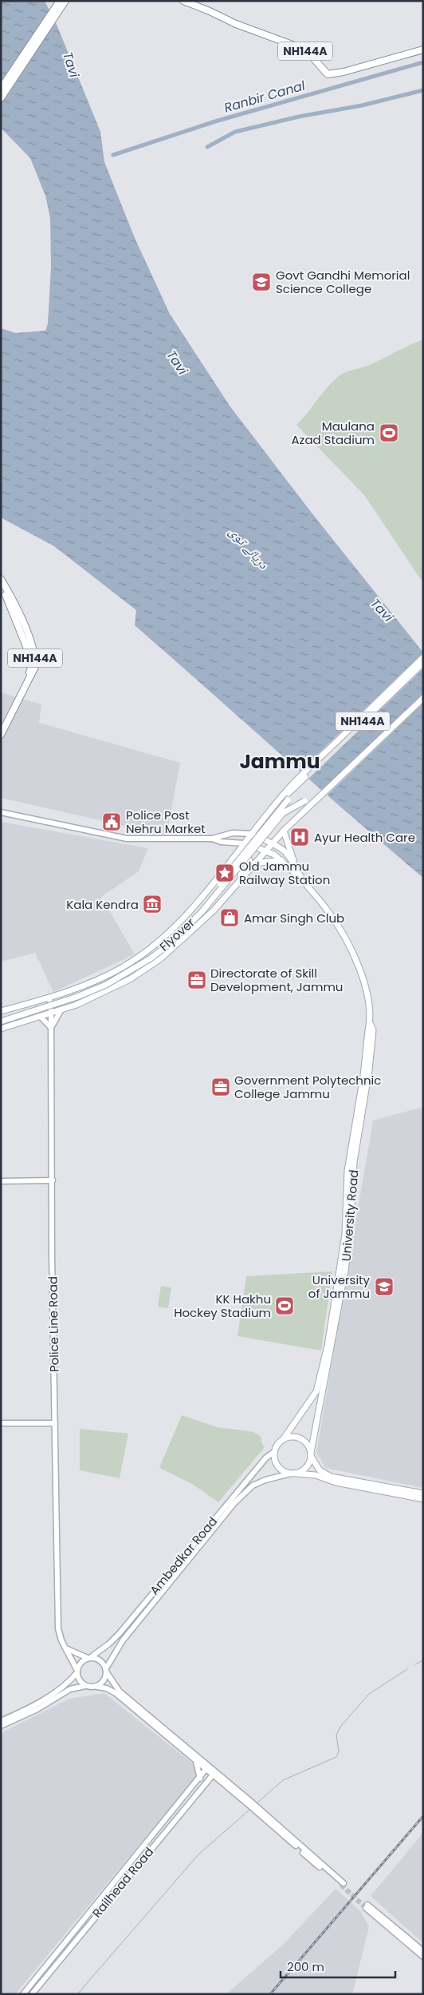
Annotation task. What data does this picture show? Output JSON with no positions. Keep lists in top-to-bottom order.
{
  "streets": {
    "highway": ["NH144A"],
    "main road": [
      "Flyover",
      "University Road",
      "Police Line Road",
      "Ambedkar Road",
      "Railhead Road"
    ]
  },
  "crossings": [
    ["University Road", "Ambedkar Road"],
    ["Police Line Road", "Ambedkar Road"]
  ],
  "districts": ["Jammu"],
  "water": ["Tavi", "Ranbir Canal", "دریائے توی"],
  "places": {
    "school or university": ["Govt Gandhi Memorial Science College", "University of Jammu"],
    "sports": ["Maulana Azad Stadium", "KK Hakhu Hockey Stadium"],
    "public building": ["Police Post Nehru Market"],
    "hospital": ["Ayur Health Care"],
    "place": ["Old Jammu Railway Station"],
    "museum": ["Kala Kendra"],
    "shop": ["Amar Singh Club"],
    "office": ["Directorate of Skill Development, Jammu", "Government Polytechnic College Jammu"]
  },
  "scale_bar": "200 m"
}
